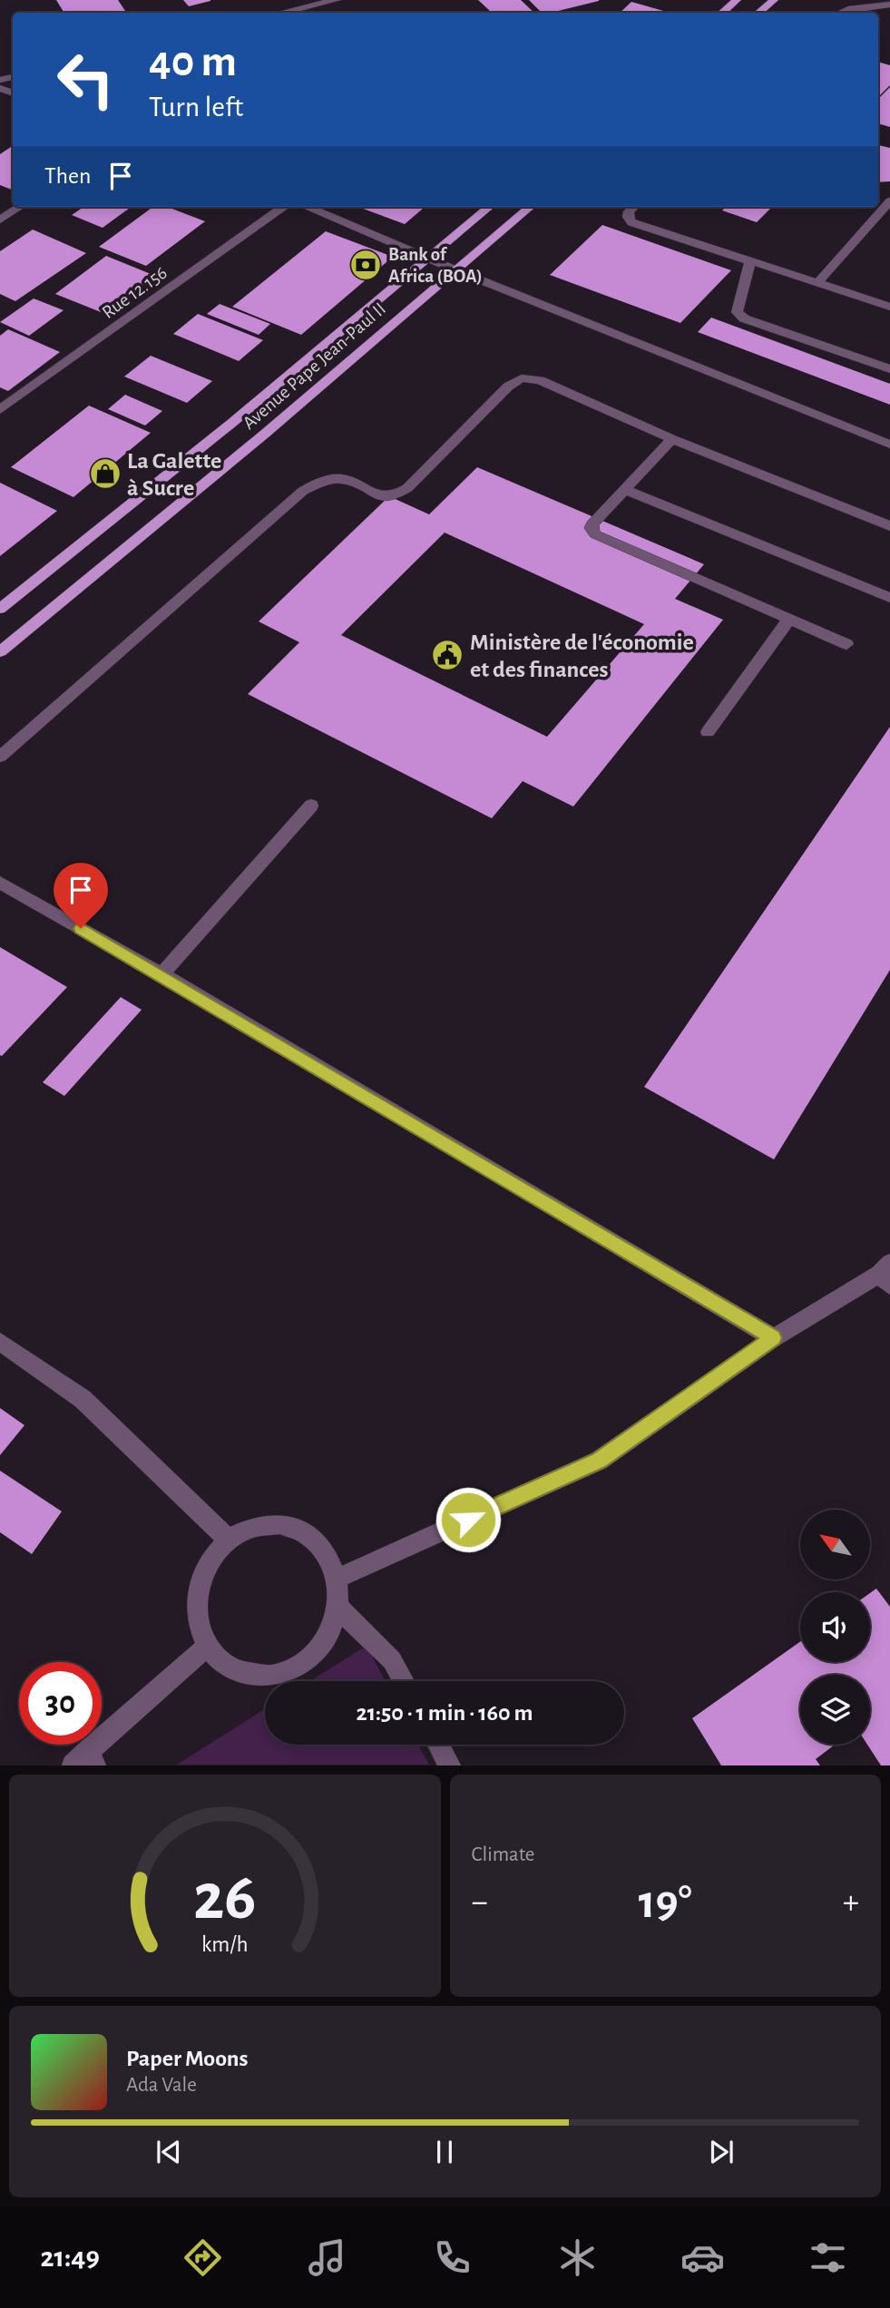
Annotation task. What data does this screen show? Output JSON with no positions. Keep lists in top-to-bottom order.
{
  "streets": {
    "main road": ["Avenue Pape Jean-Paul II"],
    "street": ["Rue 12.156"]
  },
  "places": {
    "bank": ["Bank of Africa (BOA)"],
    "shop": ["La Galette à Sucre"],
    "public building": ["Ministère de l'économie et des finances"]
  },
  "north": "top left",
  "page": {
    "turn": ["40 m", "Turn left"],
    "then": "Then",
    "limit": "30",
    "trip": "21:50 · 1 min · 160 m",
    "tile": "Climate",
    "heat": ["−", "19°", "+"],
    "song": ["Paper Moons", "Ada Vale"],
    "tabs": "21:49",
    "gauge": ["26", "km/h"]
  }
}
